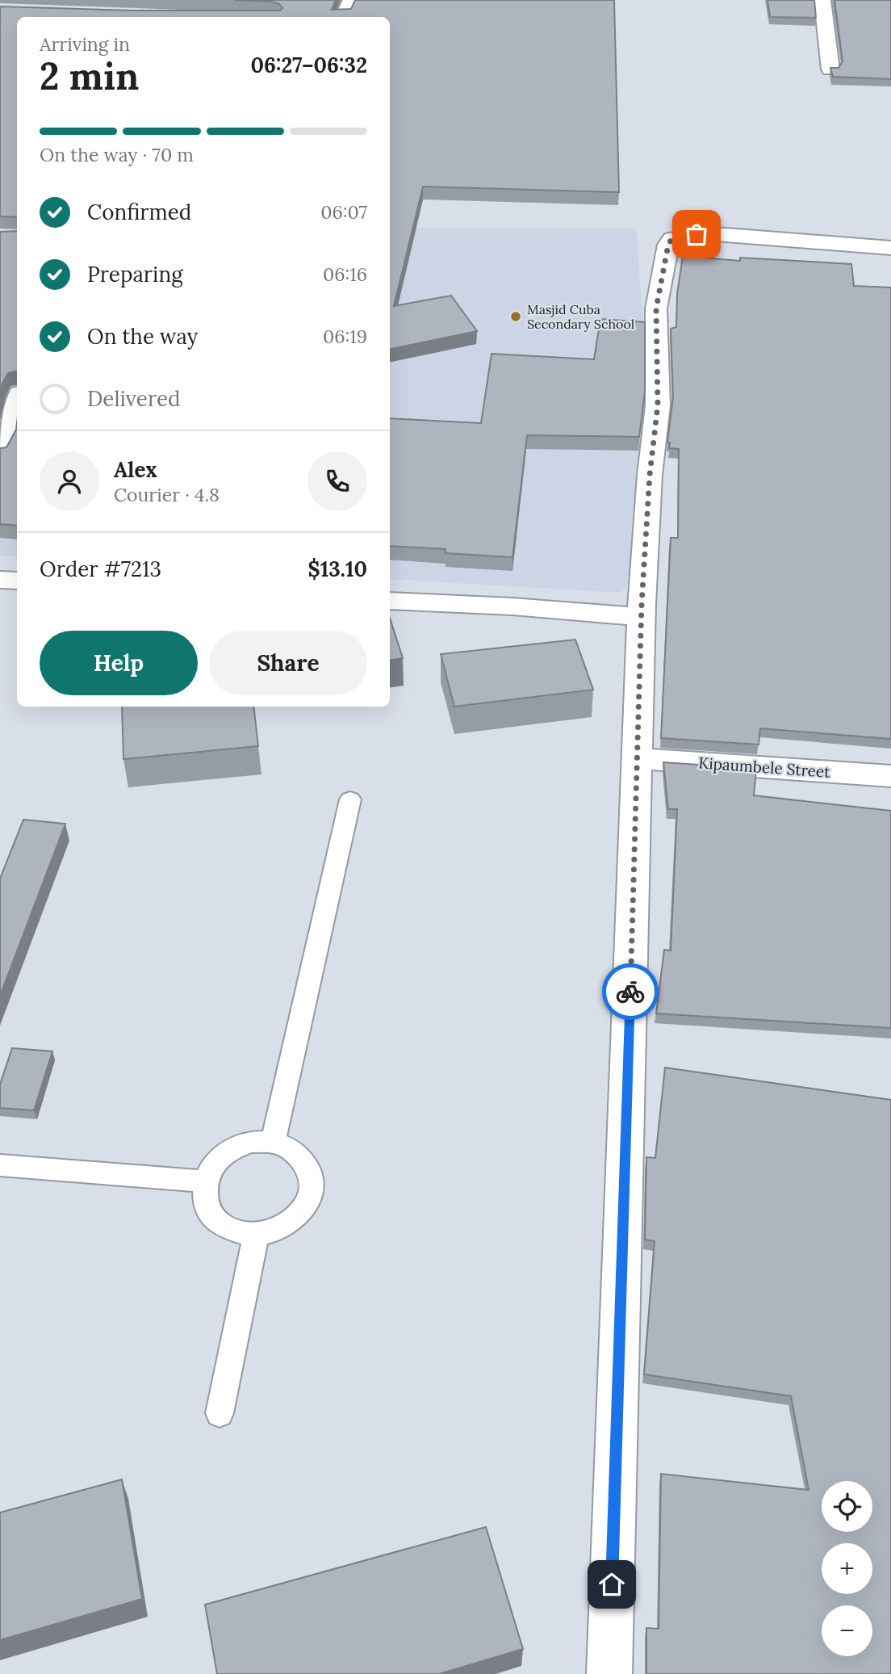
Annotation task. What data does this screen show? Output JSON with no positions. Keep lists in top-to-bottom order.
{
  "streets": {
    "street": ["Kipaumbele Street"]
  },
  "places": ["Masjid Cuba Secondary School"],
  "page": {
    "heading": ["2 min", "Arriving in", "06:27–06:32"],
    "panel": [
      "Alex",
      "Courier · 4.8",
      "Order #7213",
      "$13.10"
    ],
    "bar": "On the way · 70 m",
    "list": [
      ["Confirmed", "06:07"],
      ["Preparing", "06:16"],
      ["On the way", "06:19"],
      "Delivered"
    ],
    "buttons": ["Help", "Share"],
    "map_buttons": ["+", "−"]
  }
}
